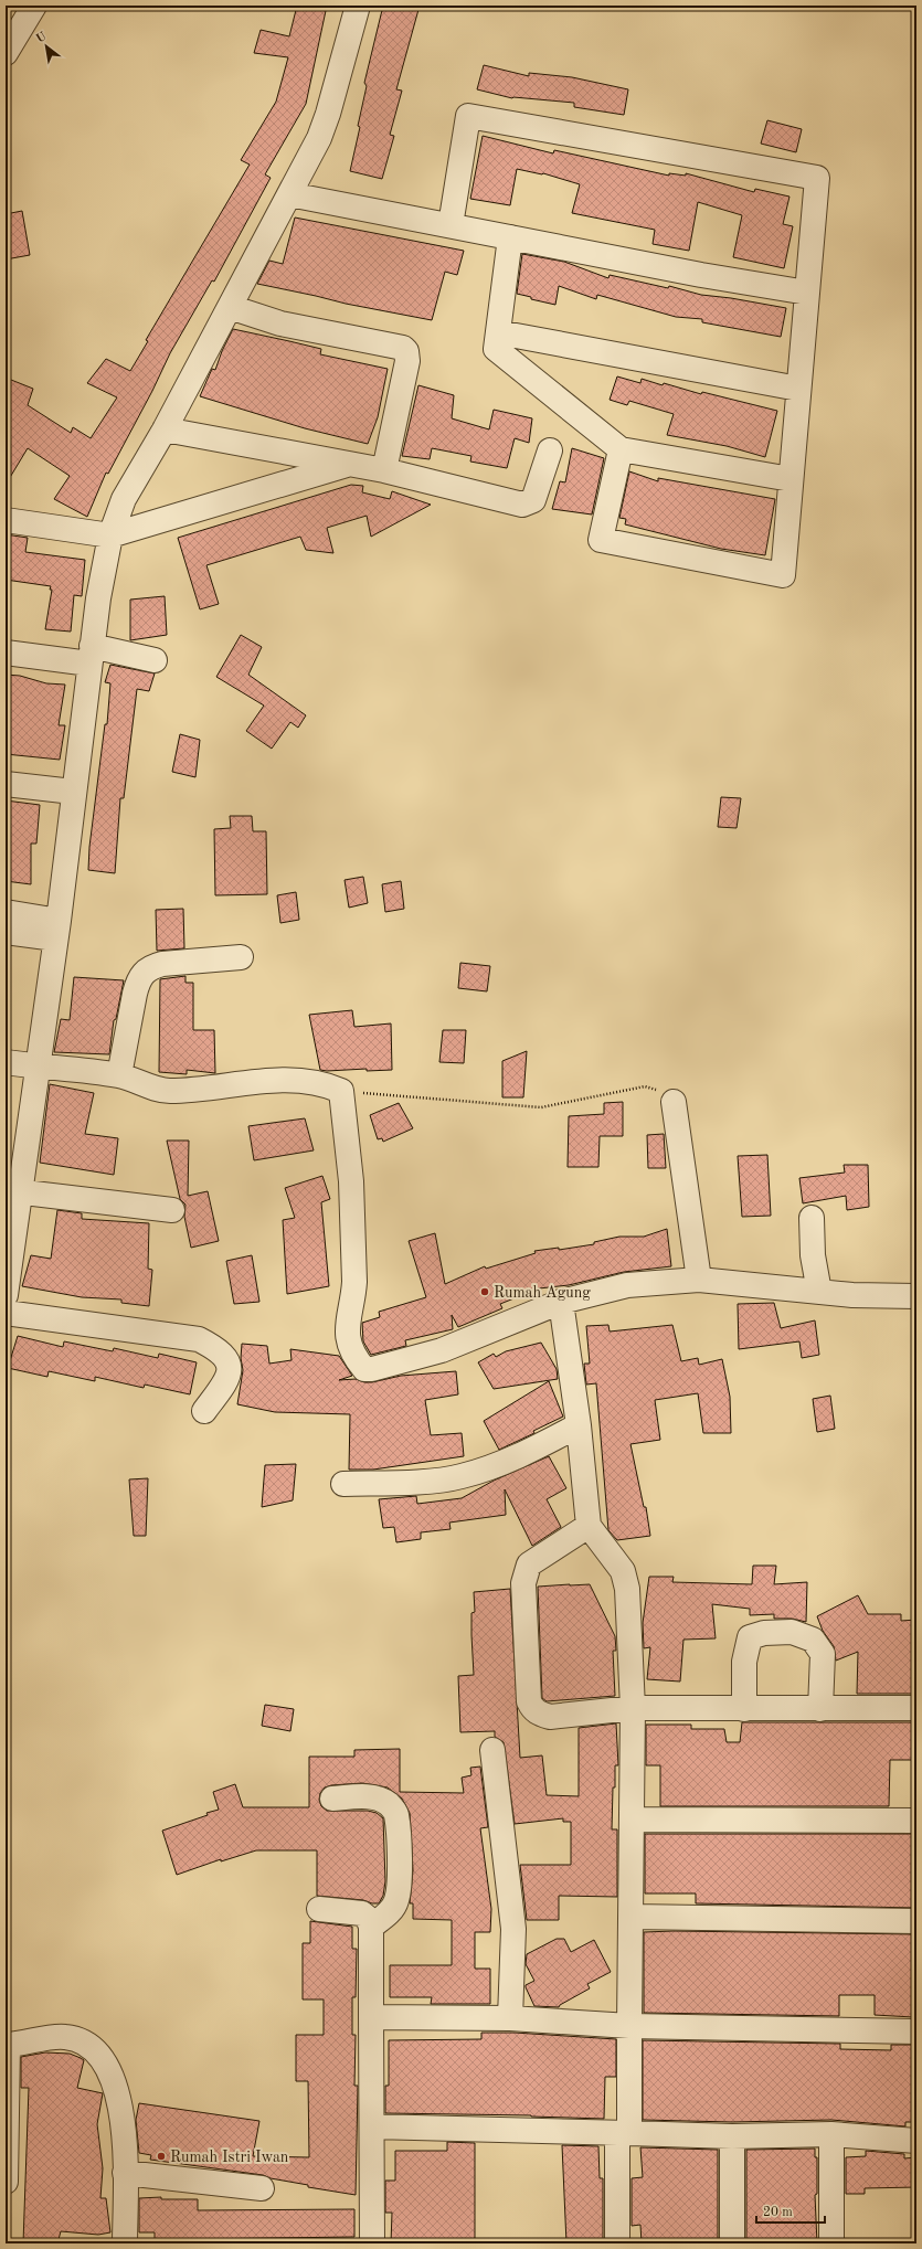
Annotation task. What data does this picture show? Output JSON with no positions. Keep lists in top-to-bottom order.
{
  "places": ["Rumah Agung", "Rumah Istri Iwan"],
  "scale_bar": "20 m",
  "north": "top left"
}
